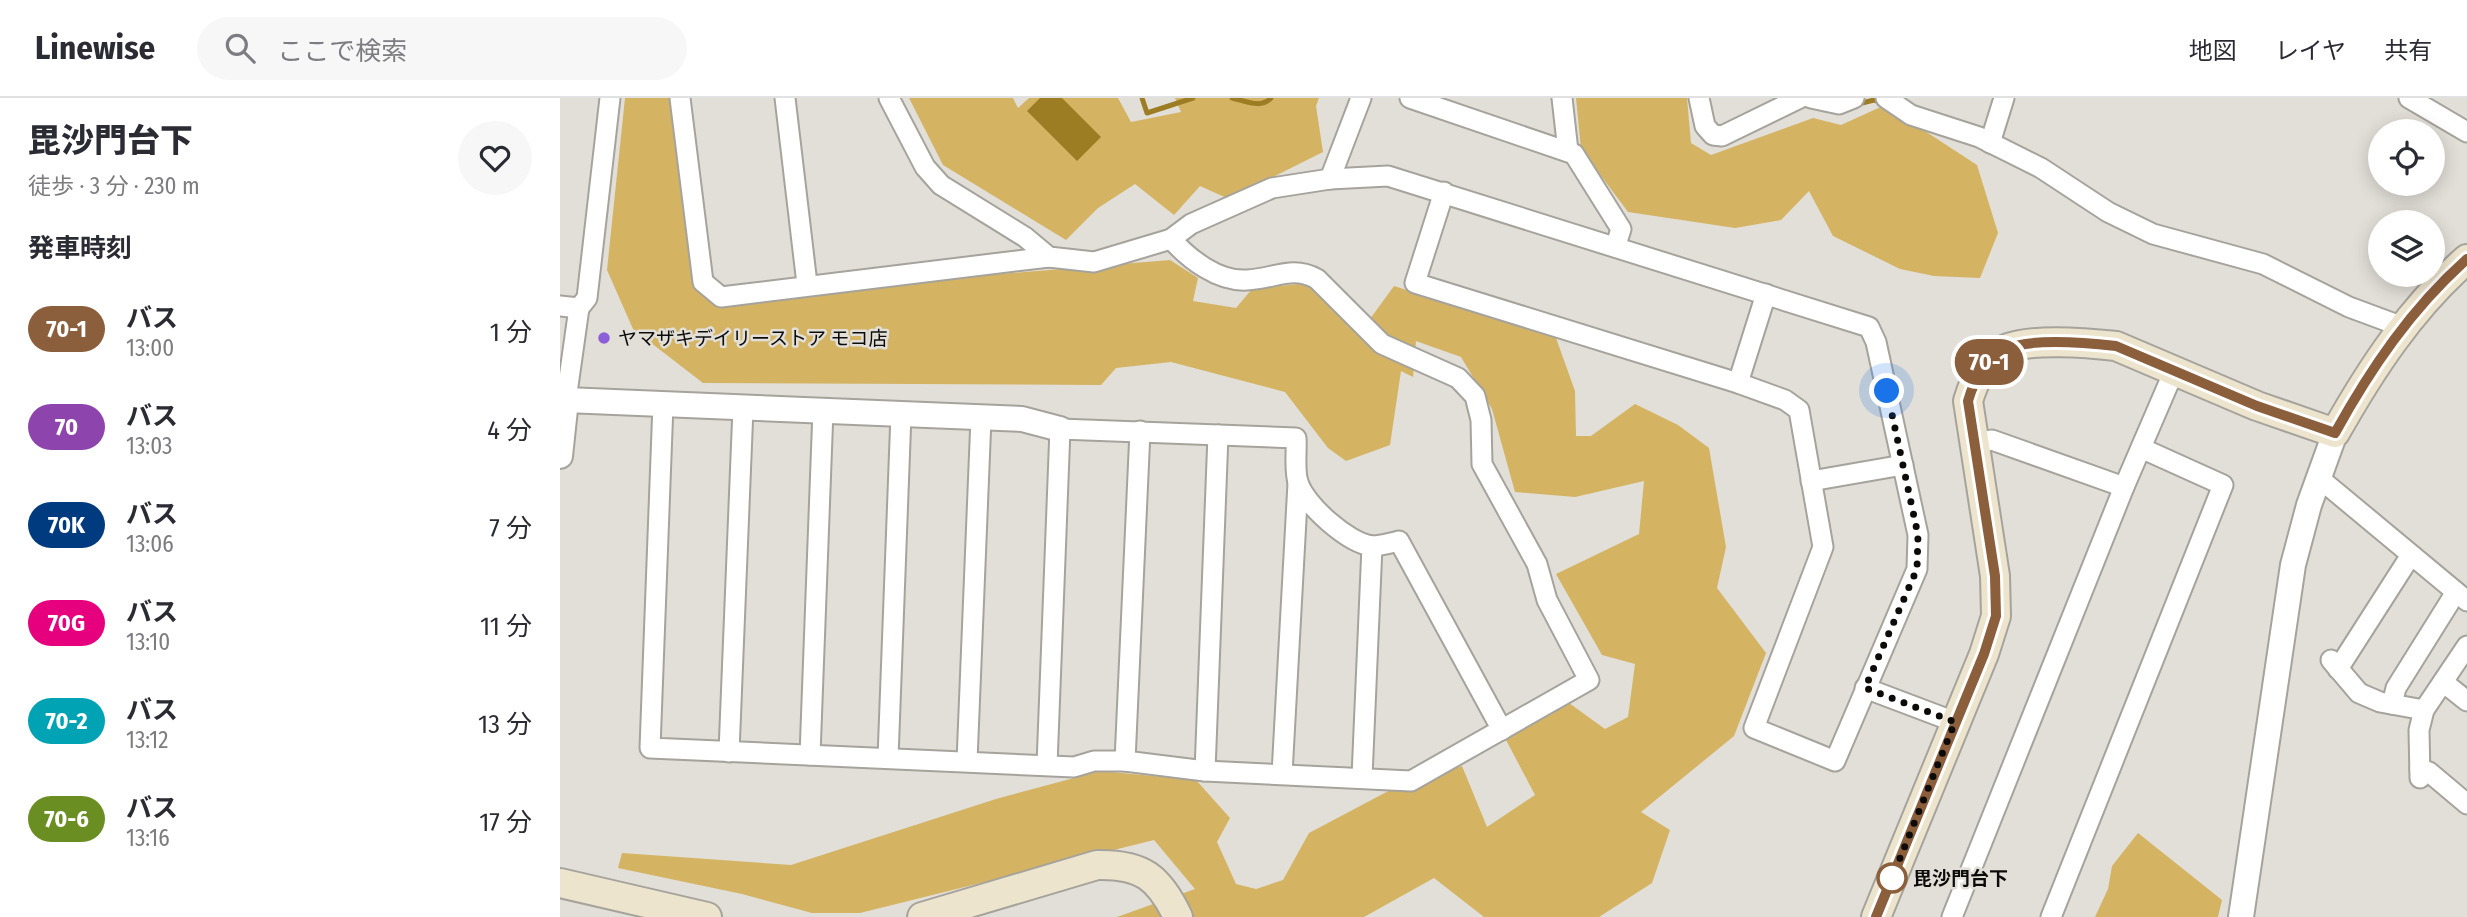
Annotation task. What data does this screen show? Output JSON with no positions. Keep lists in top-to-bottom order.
{
  "places": ["ヤマザキデイリーストア モコ店", "毘沙門台下"],
  "lines": ["bus line 70-1"],
  "page": {
    "header": "Linewise",
    "search": "ここで検索",
    "nav": ["地図", "レイヤ", "共有"],
    "heading": [
      ["毘沙門台下", "徒歩 · 3 分 · 230 m"],
      "発車時刻"
    ],
    "on_map": "70-1",
    "list": [
      {
        "mark": "70-1",
        "name": "バス",
        "note": "13:00",
        "value": "1 分"
      },
      {
        "mark": "70",
        "name": "バス",
        "note": "13:03",
        "value": "4 分"
      },
      {
        "mark": "70K",
        "name": "バス",
        "note": "13:06",
        "value": "7 分"
      },
      {
        "mark": "70G",
        "name": "バス",
        "note": "13:10",
        "value": "11 分"
      },
      {
        "mark": "70-2",
        "name": "バス",
        "note": "13:12",
        "value": "13 分"
      },
      {
        "mark": "70-6",
        "name": "バス",
        "note": "13:16",
        "value": "17 分"
      }
    ]
  }
}
